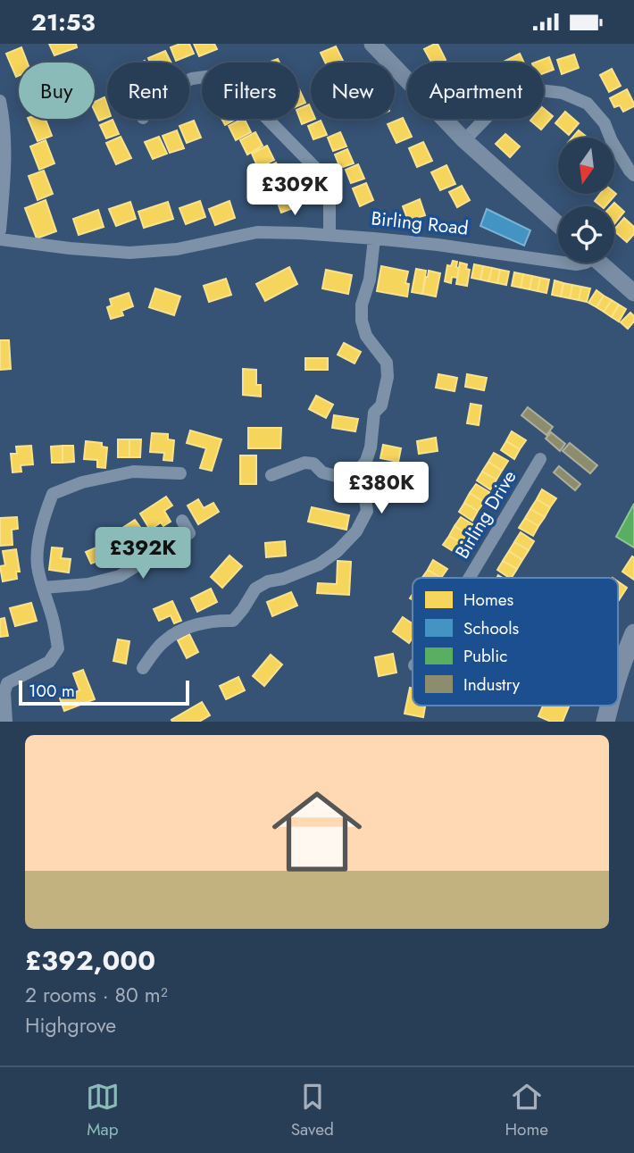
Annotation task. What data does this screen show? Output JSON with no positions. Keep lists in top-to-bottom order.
{
  "streets": {
    "main road": ["Birling Road"],
    "street": ["Birling Drive"]
  },
  "legend": [
    "Homes",
    "Schools",
    "Public",
    "Industry"
  ],
  "scale_bar": "100 m",
  "north": "bottom",
  "page": {
    "status": "21:53",
    "chip": [
      "Buy",
      "Rent",
      "Filters",
      "New",
      "Apartment"
    ],
    "price": ["£309K", "£380K", "£392K"],
    "scale": "100 m",
    "list": [
      {
        "name": "£392,000",
        "note": "2 rooms · 80 m² · Highgrove"
      }
    ],
    "tabs": ["Map", "Saved", "Home"]
  }
}
